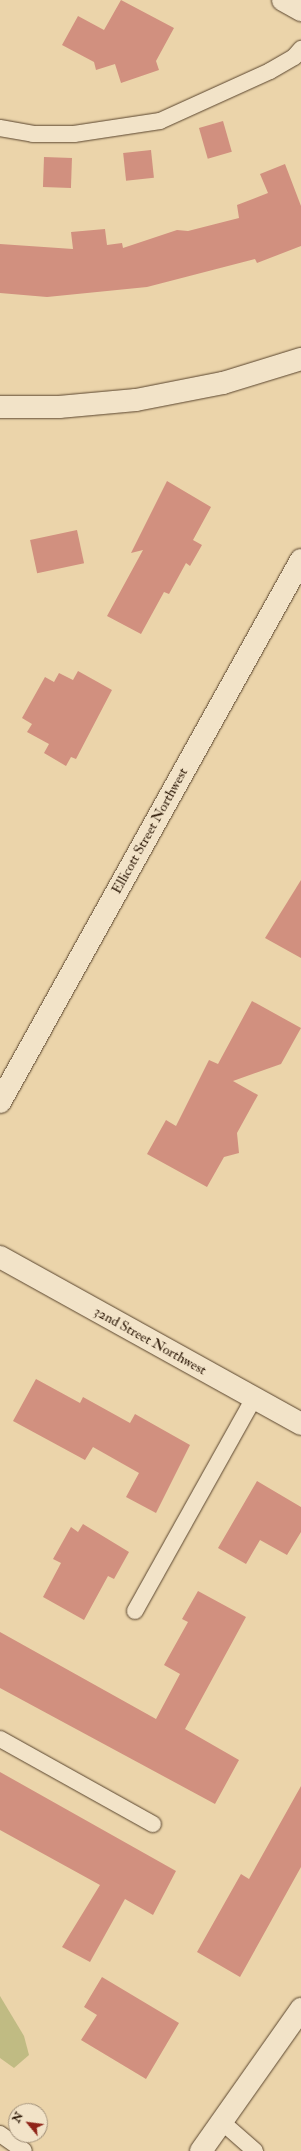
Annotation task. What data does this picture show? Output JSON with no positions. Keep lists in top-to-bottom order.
{
  "streets": {
    "street": ["Ellicott Street Northwest", "32nd Street Northwest"]
  },
  "north": "top left"
}
